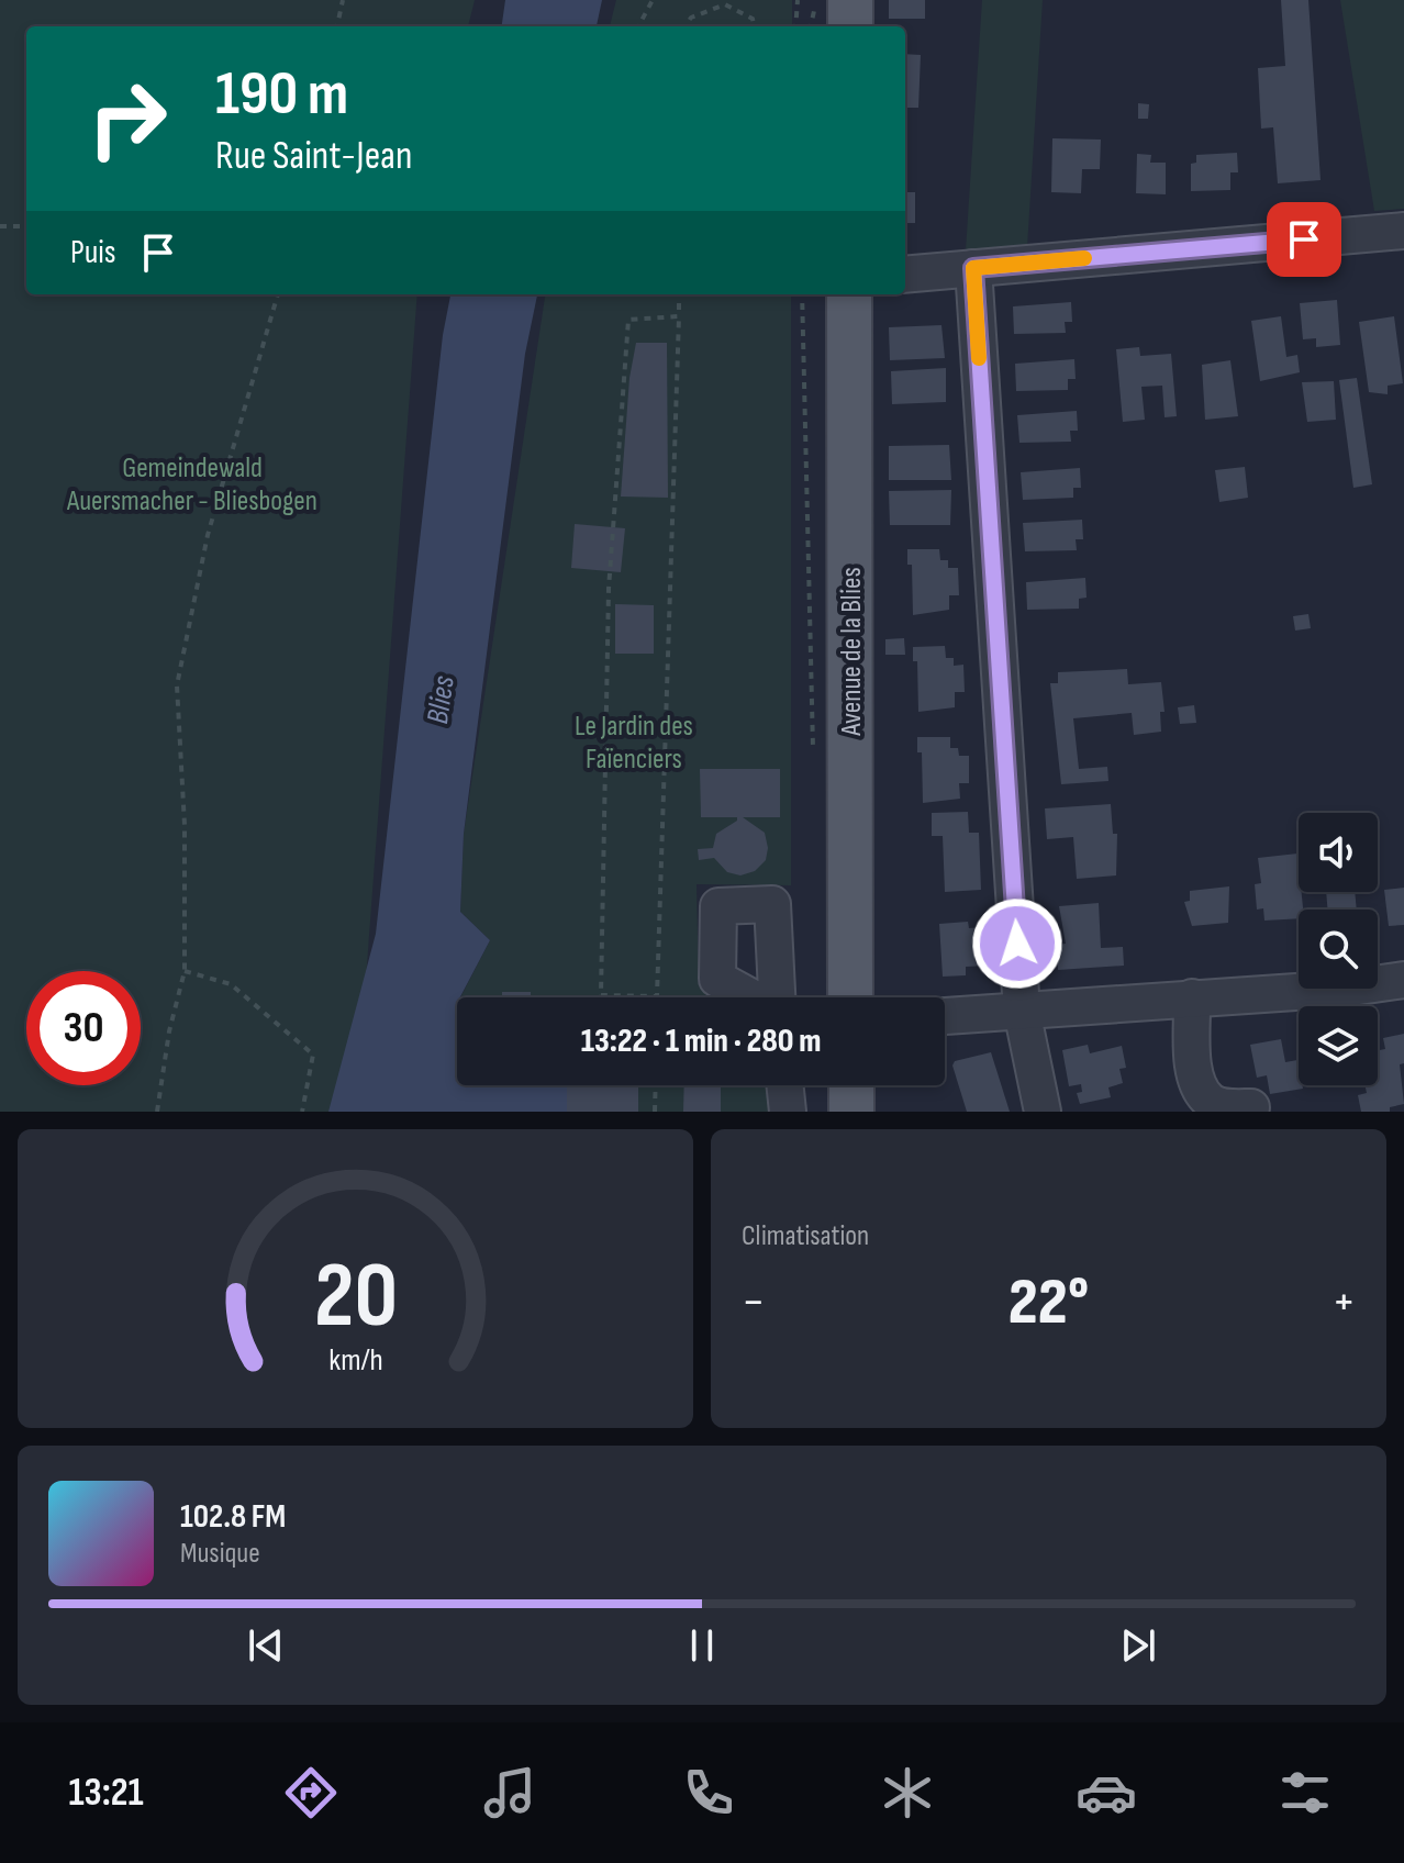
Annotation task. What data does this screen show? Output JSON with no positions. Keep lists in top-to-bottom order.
{
  "streets": {
    "main road": ["Avenue de la Blies"]
  },
  "water": ["Blies"],
  "parks": ["Gemeindewald Auersmacher - Bliesbogen", "Le Jardin des Faïenciers"],
  "page": {
    "turn": ["190 m", "Rue Saint-Jean"],
    "then": "Puis",
    "limit": "30",
    "trip": "13:22 · 1 min · 280 m",
    "tile": "Climatisation",
    "heat": ["−", "22°", "+"],
    "song": ["102.8 FM", "Musique"],
    "tabs": "13:21",
    "gauge": ["20", "km/h"]
  }
}
